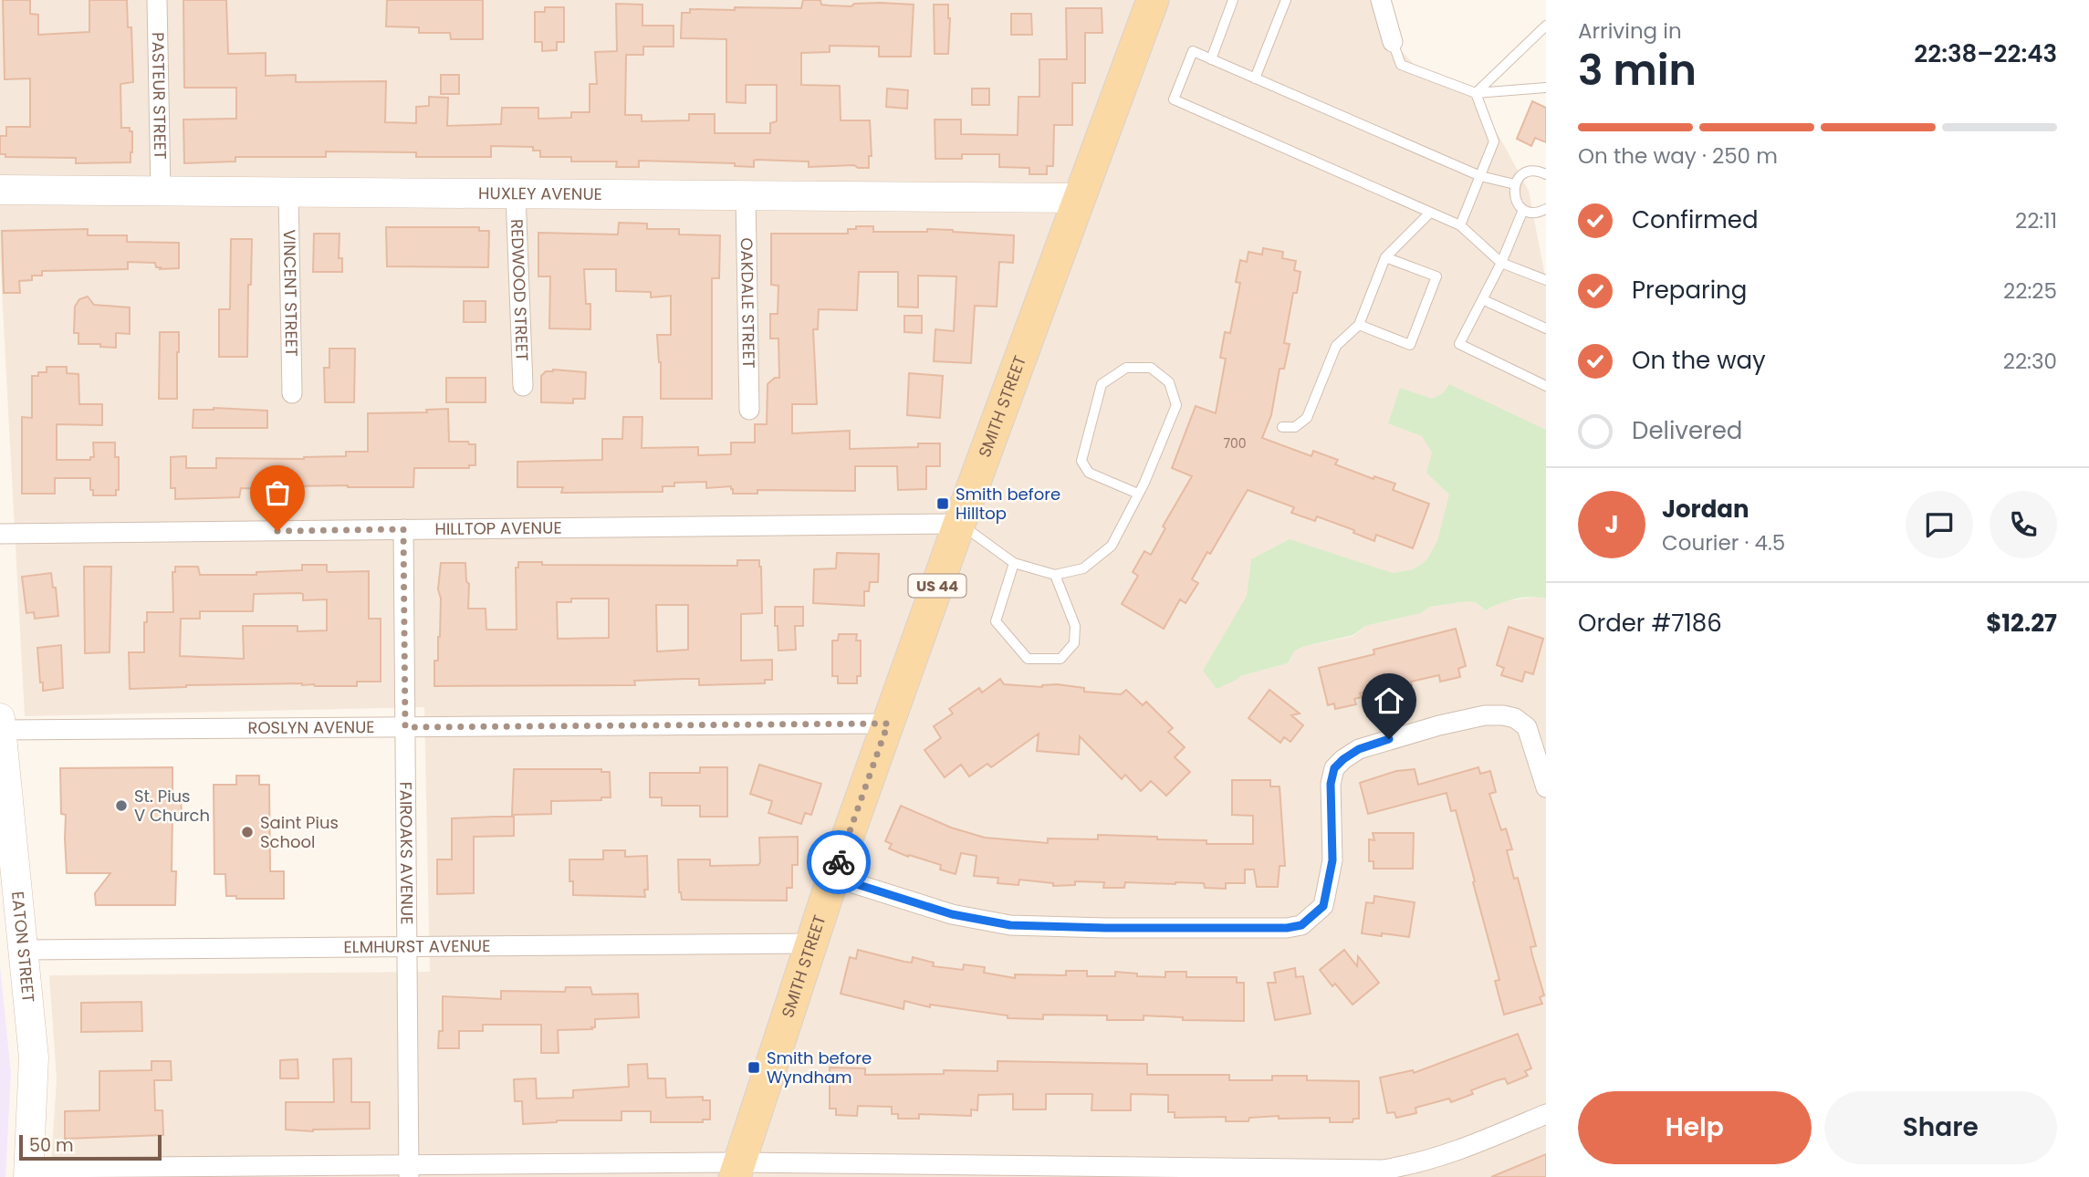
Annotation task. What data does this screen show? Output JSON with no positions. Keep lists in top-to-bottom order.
{
  "streets": {
    "main road": ["SMITH STREET", "US 44"],
    "street": [
      "PASTEUR STREET",
      "HUXLEY AVENUE",
      "REDWOOD STREET",
      "VINCENT STREET",
      "OAKDALE STREET",
      "HILLTOP AVENUE",
      "ROSLYN AVENUE",
      "FAIROAKS AVENUE",
      "ELMHURST AVENUE",
      "EATON STREET"
    ]
  },
  "crossings": [
    ["PASTEUR STREET", "HUXLEY AVENUE"],
    ["HUXLEY AVENUE", "REDWOOD STREET"],
    ["HUXLEY AVENUE", "VINCENT STREET"],
    ["HUXLEY AVENUE", "OAKDALE STREET"],
    ["HUXLEY AVENUE", "SMITH STREET"],
    ["SMITH STREET", "HILLTOP AVENUE"],
    ["SMITH STREET", "ROSLYN AVENUE"],
    ["SMITH STREET", "ELMHURST AVENUE"],
    ["HILLTOP AVENUE", "FAIROAKS AVENUE"],
    ["ROSLYN AVENUE", "FAIROAKS AVENUE"],
    ["ROSLYN AVENUE", "EATON STREET"],
    ["FAIROAKS AVENUE", "ELMHURST AVENUE"],
    ["ELMHURST AVENUE", "EATON STREET"]
  ],
  "places": {
    "transit": ["Smith before Hilltop", "Smith before Wyndham"],
    "other": ["St. Pius V Church", "Saint Pius School"]
  },
  "house_numbers": ["700"],
  "scale_bar": "50 m",
  "page": {
    "heading": ["3 min", "Arriving in", "22:38–22:43"],
    "panel": [
      "Jordan",
      "Courier · 4.5",
      "Order #7186",
      "$12.27"
    ],
    "bar": "On the way · 250 m",
    "list": [
      ["Confirmed", "22:11"],
      ["Preparing", "22:25"],
      ["On the way", "22:30"],
      "Delivered"
    ],
    "round": "J",
    "buttons": ["Help", "Share"],
    "scale": "50 m"
  }
}
